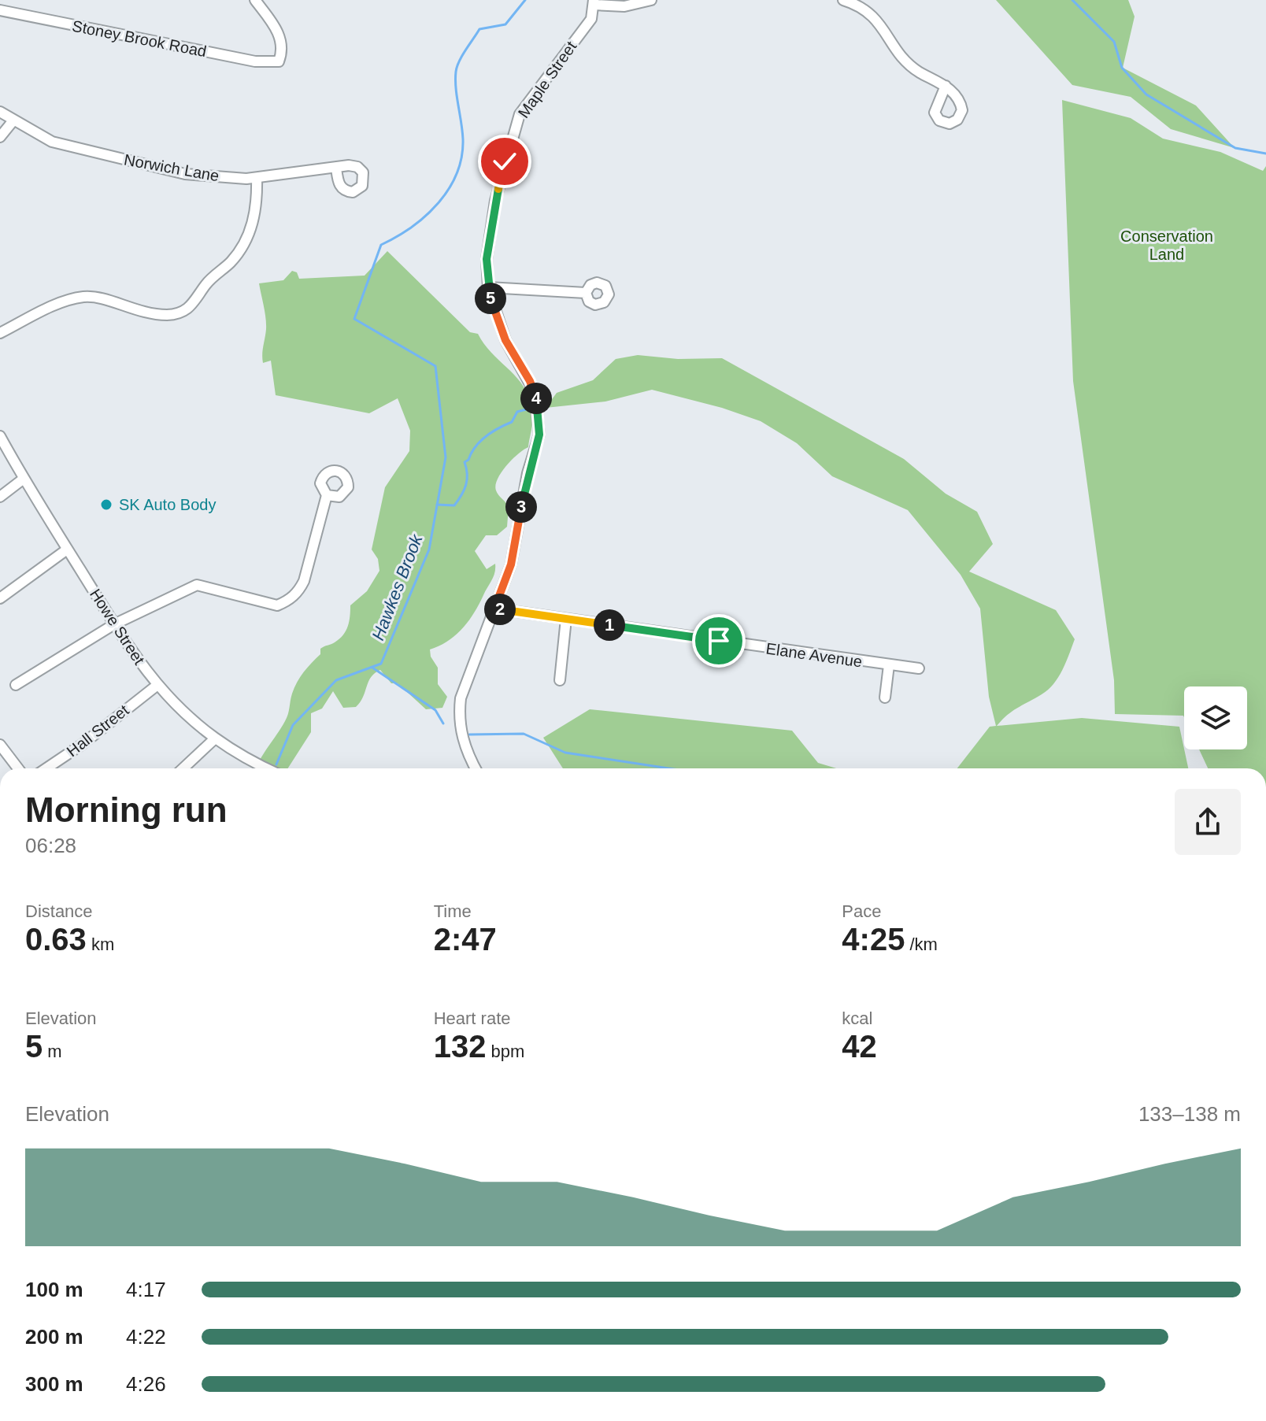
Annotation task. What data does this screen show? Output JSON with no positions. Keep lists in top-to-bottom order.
{
  "streets": {
    "street": [
      "Stoney Brook Road",
      "Maple Street",
      "Norwich Lane",
      "Howe Street",
      "Elane Avenue",
      "Hall Street"
    ]
  },
  "crossings": [
    ["Maple Street", "Elane Avenue"],
    ["Howe Street", "Hall Street"]
  ],
  "water": ["Hawkes Brook"],
  "parks": ["Conservation Land"],
  "places": ["SK Auto Body"],
  "page": {
    "pins": [
      "5",
      "4",
      "3",
      "2",
      "1"
    ],
    "heading": ["Morning run", "06:28"],
    "stats": [
      ["Distance", "0.63 km"],
      ["Time", "2:47"],
      ["Pace", "4:25 /km"],
      ["Elevation", "5 m"],
      ["Heart rate", "132 bpm"],
      ["kcal", "42"]
    ],
    "chart": ["Elevation", "133–138 m"],
    "list": [
      {
        "name": "100 m",
        "note": "4:17"
      },
      {
        "name": "200 m",
        "note": "4:22"
      },
      {
        "name": "300 m",
        "note": "4:26"
      }
    ]
  }
}
